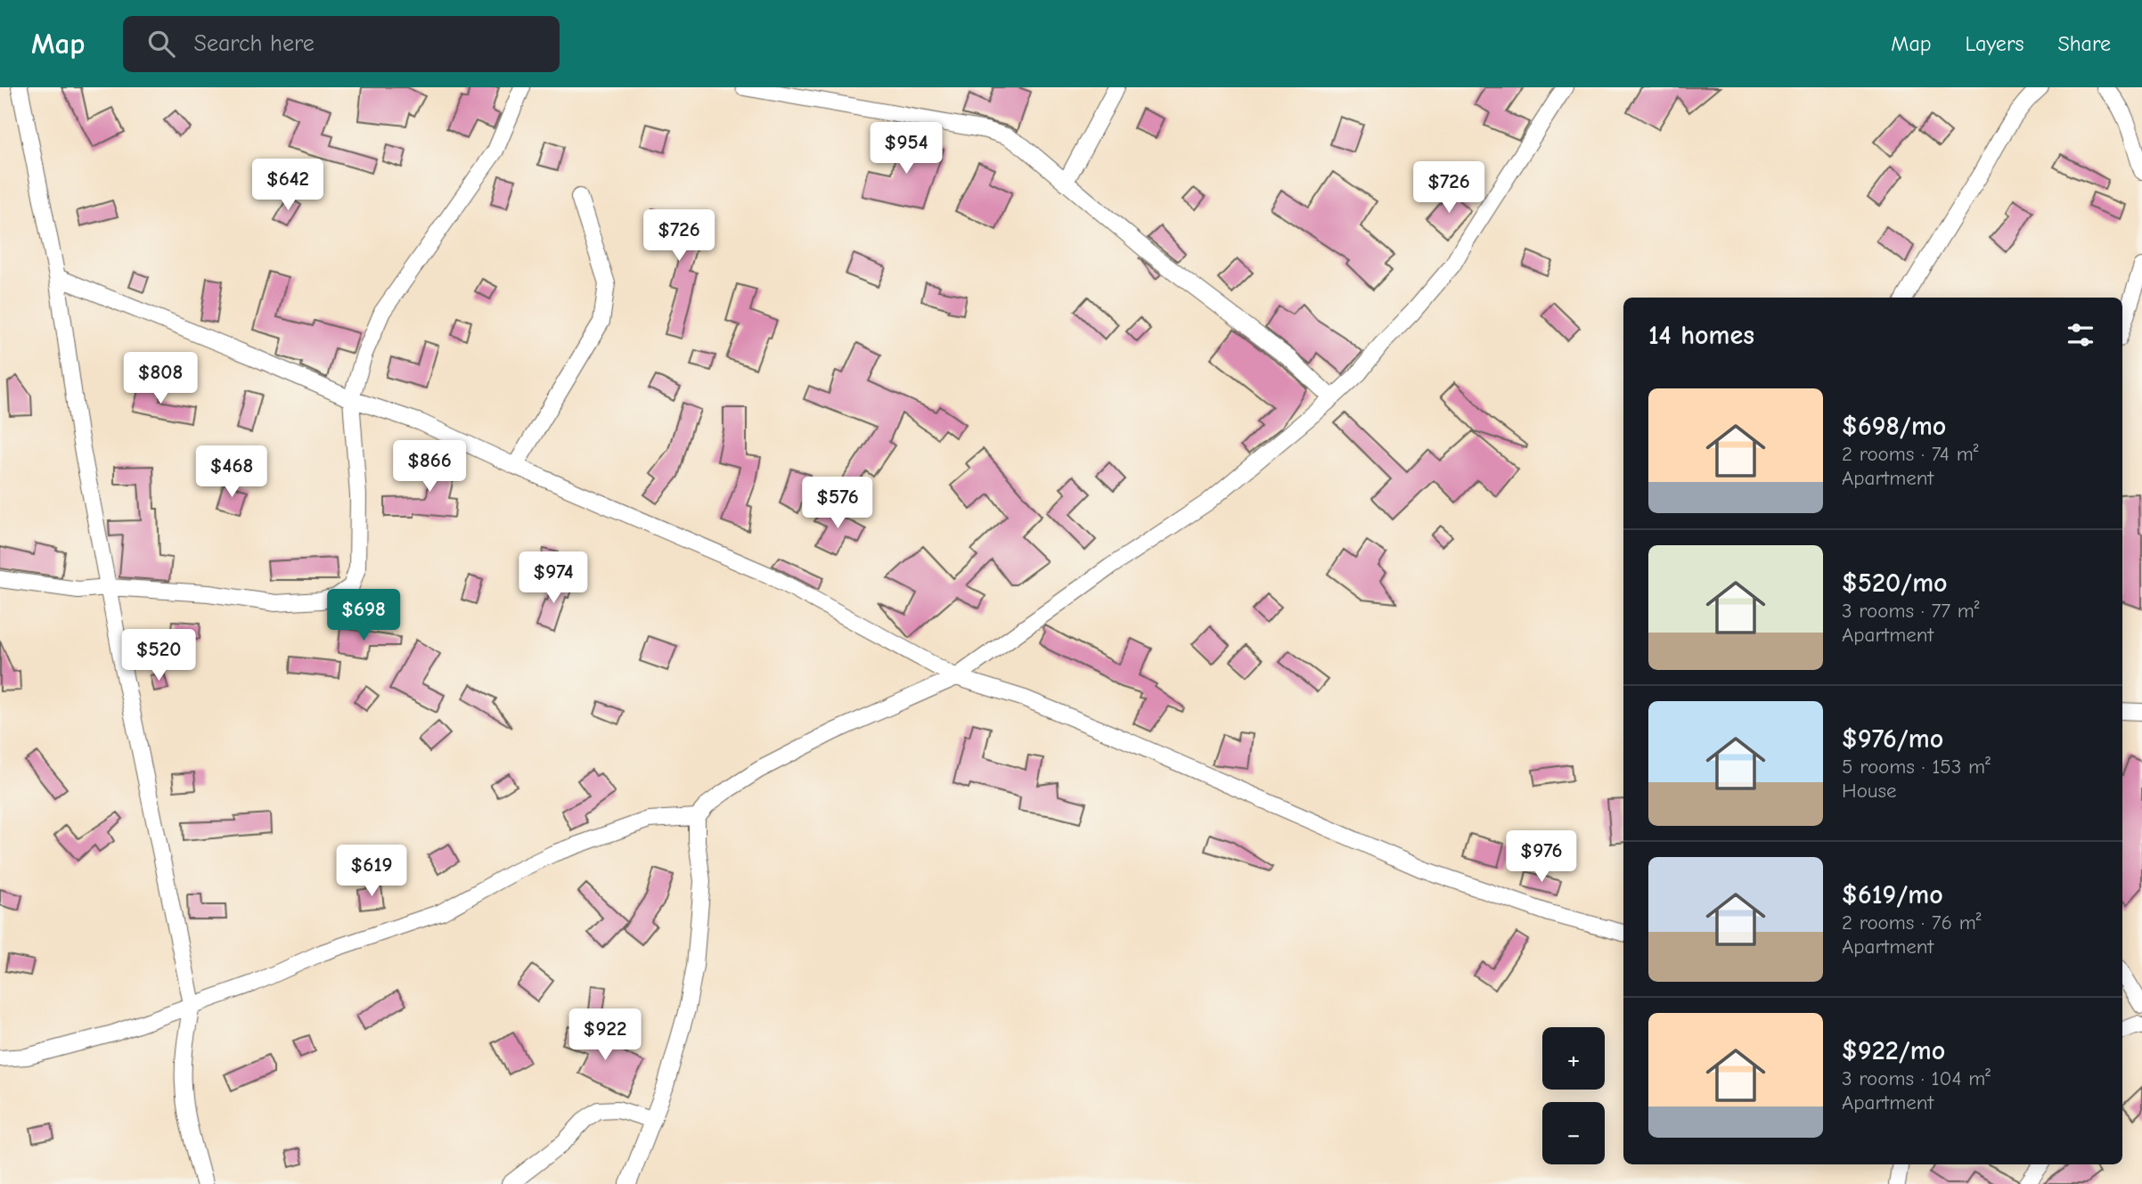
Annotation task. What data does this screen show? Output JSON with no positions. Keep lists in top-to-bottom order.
{
  "page": {
    "header": "Map",
    "search": "Search here",
    "nav": ["Map", "Layers", "Share"],
    "price": [
      "$954",
      "$642",
      "$726",
      "$726",
      "$808",
      "$866",
      "$468",
      "$576",
      "$974",
      "$698",
      "$520",
      "$976",
      "$619",
      "$922"
    ],
    "heading": "14 homes",
    "list": [
      {
        "name": "$698/mo",
        "note": "2 rooms · 74 m² · Apartment"
      },
      {
        "name": "$520/mo",
        "note": "3 rooms · 77 m² · Apartment"
      },
      {
        "name": "$976/mo",
        "note": "5 rooms · 153 m² · House"
      },
      {
        "name": "$619/mo",
        "note": "2 rooms · 76 m² · Apartment"
      },
      {
        "name": "$922/mo",
        "note": "3 rooms · 104 m² · Apartment"
      }
    ],
    "map_buttons": ["+", "−"]
  }
}
